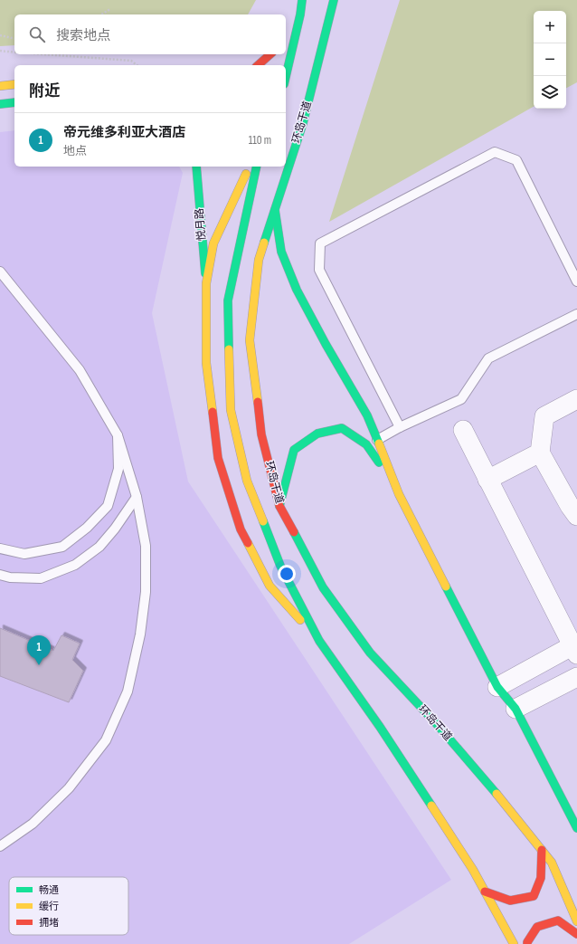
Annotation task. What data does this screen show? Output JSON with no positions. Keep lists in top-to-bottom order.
{
  "streets": {
    "main road": ["环岛干道", "悦月路"]
  },
  "legend": ["畅通", "缓行", "拥堵"],
  "page": {
    "map_buttons": ["+", "−"],
    "search": "搜索地点",
    "heading": "附近",
    "list": [
      {
        "mark": "1",
        "name": "帝元维多利亚大酒店",
        "note": "地点",
        "value": "110 m"
      }
    ],
    "pins": "1"
  }
}
